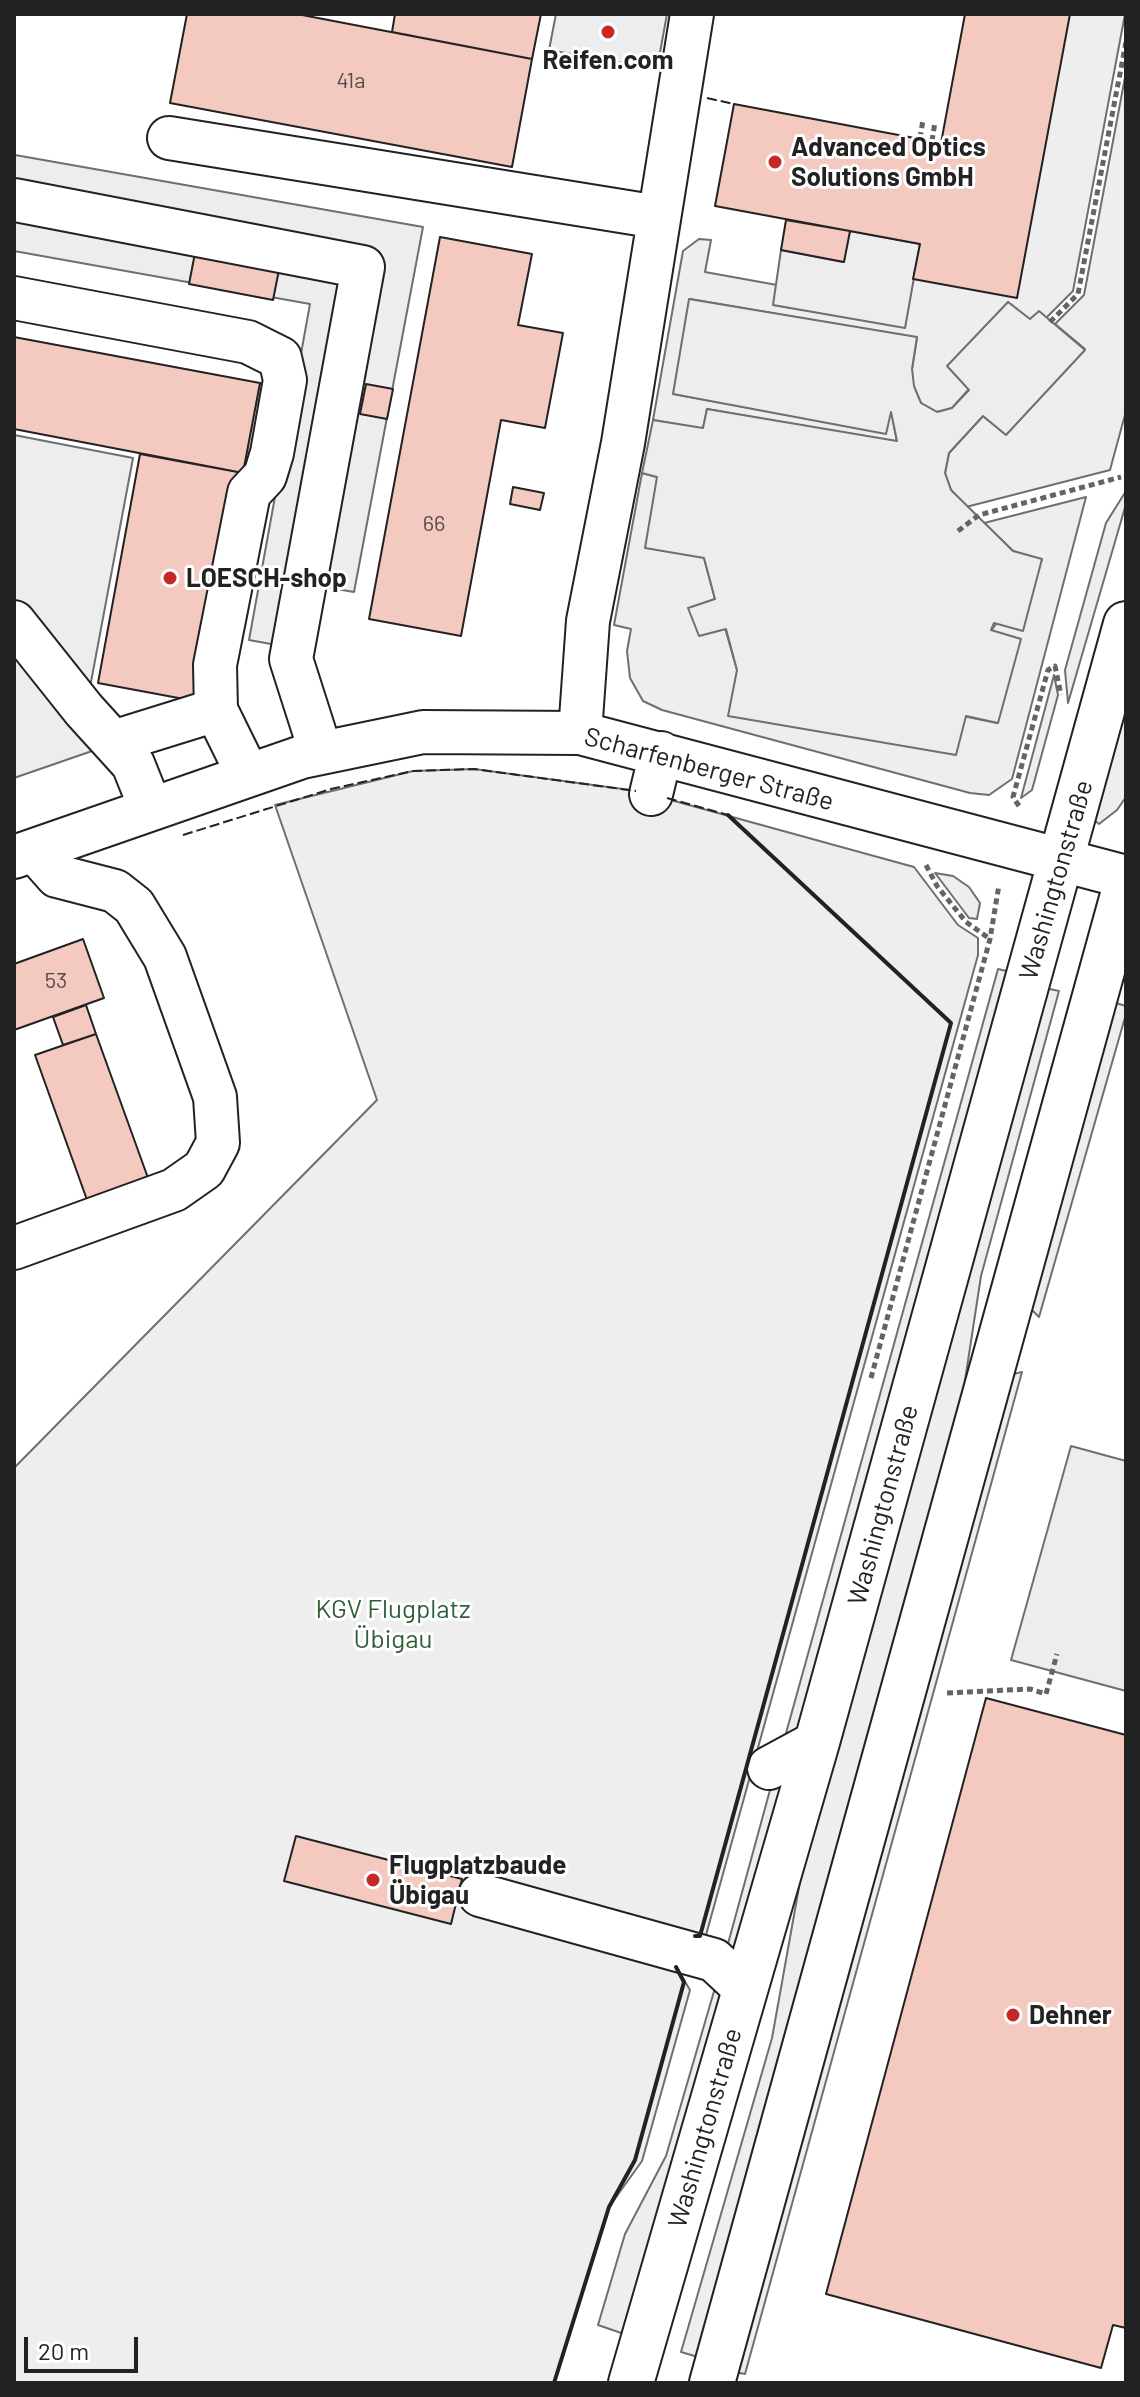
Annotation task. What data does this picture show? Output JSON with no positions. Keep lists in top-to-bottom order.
{
  "streets": {
    "main road": ["Washingtonstraße"],
    "street": ["Scharfenberger Straße"]
  },
  "crossings": [
    ["Scharfenberger Straße", "Washingtonstraße"]
  ],
  "parks": ["KGV Flugplatz Übigau"],
  "places": [
    "Reifen.com",
    "Advanced Optics Solutions GmbH",
    "LOESCH-shop",
    "Flugplatzbaude Übigau",
    "Dehner"
  ],
  "house_numbers": ["41a", "66", "53"],
  "scale_bar": "20 m"
}
